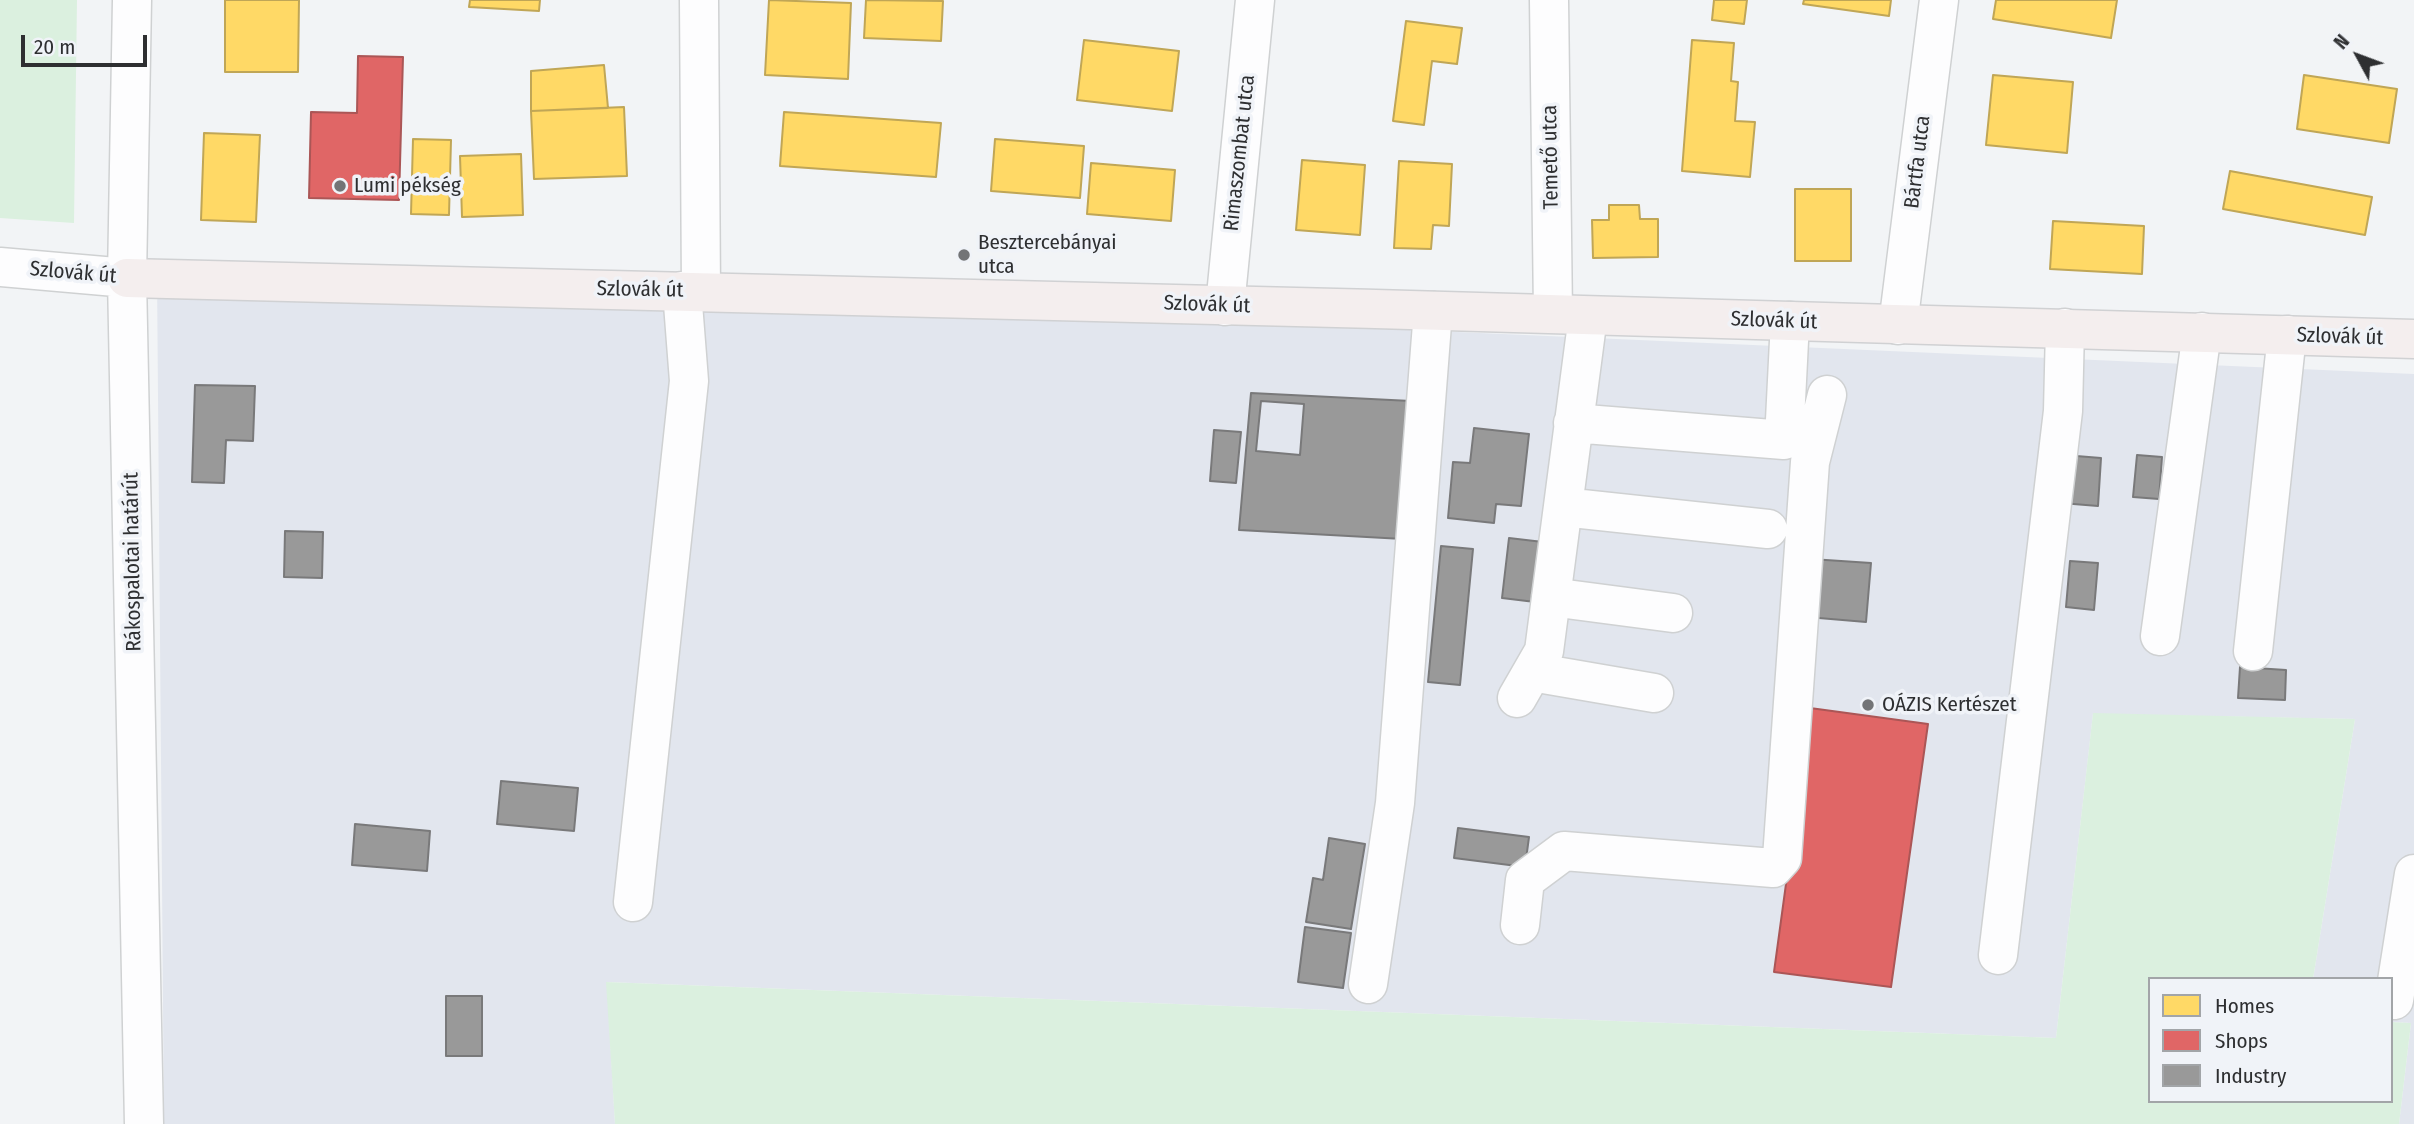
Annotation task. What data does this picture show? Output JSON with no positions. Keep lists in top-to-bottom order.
{
  "streets": {
    "main road": ["Szlovák út"],
    "street": [
      "Rimaszombat utca",
      "Temető utca",
      "Bártfa utca",
      "Rákospalotai határút"
    ]
  },
  "crossings": [
    ["Rimaszombat utca", "Szlovák út"],
    ["Temető utca", "Szlovák út"],
    ["Bártfa utca", "Szlovák út"],
    ["Szlovák út", "Rákospalotai határút"]
  ],
  "places": ["Lumi pékség", "Besztercebányai utca", "OÁZIS Kertészet"],
  "legend": ["Homes", "Shops", "Industry"],
  "scale_bar": "20 m",
  "north": "top left"
}
